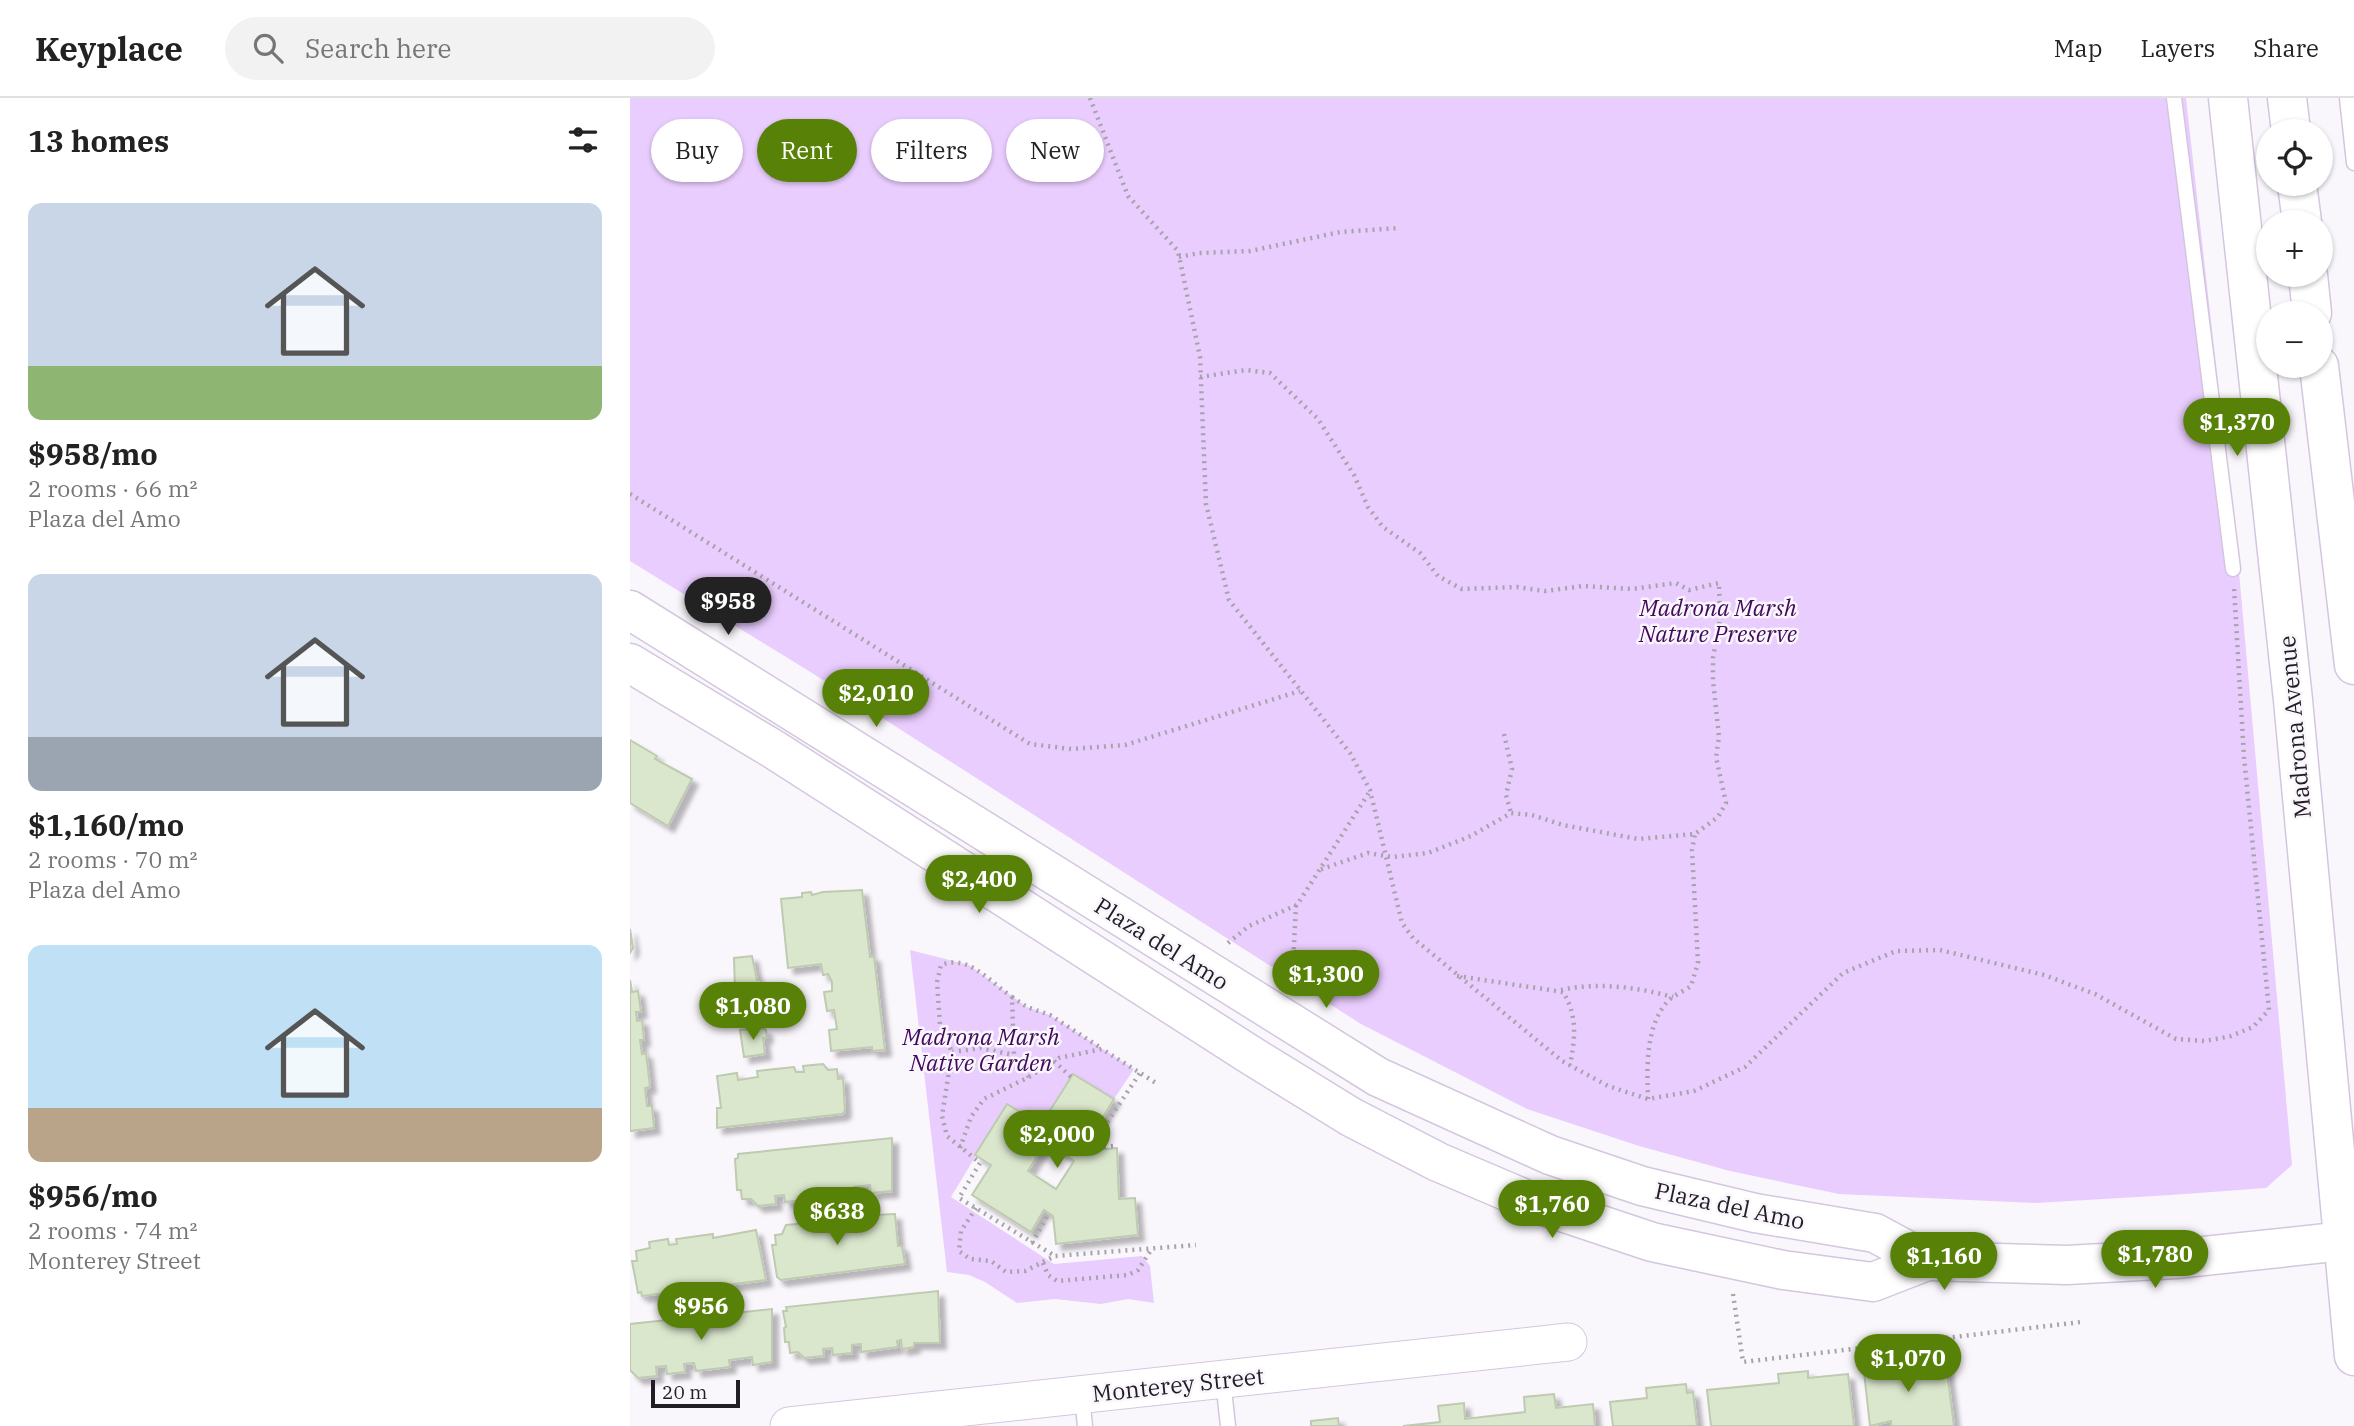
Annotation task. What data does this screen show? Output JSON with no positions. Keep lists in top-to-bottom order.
{
  "streets": {
    "main road": ["Madrona Avenue", "Plaza del Amo"],
    "street": ["Monterey Street"]
  },
  "crossings": [
    ["Madrona Avenue", "Plaza del Amo"]
  ],
  "parks": ["Madrona Marsh Nature Preserve", "Madrona Marsh Native Garden"],
  "scale_bar": "20 m",
  "page": {
    "header": "Keyplace",
    "search": "Search here",
    "nav": ["Map", "Layers", "Share"],
    "heading": "13 homes",
    "map_buttons": ["+", "−"],
    "chip": [
      "Buy",
      "Rent",
      "Filters",
      "New"
    ],
    "list": [
      {
        "name": "$958/mo",
        "note": "2 rooms · 66 m² · Plaza del Amo"
      },
      {
        "name": "$1,160/mo",
        "note": "2 rooms · 70 m² · Plaza del Amo"
      },
      {
        "name": "$956/mo",
        "note": "2 rooms · 74 m² · Monterey Street"
      }
    ],
    "price": [
      "$1,370",
      "$958",
      "$2,010",
      "$2,400",
      "$1,300",
      "$1,080",
      "$2,000",
      "$1,760",
      "$638",
      "$1,780",
      "$1,160",
      "$956",
      "$1,070"
    ],
    "scale": "20 m"
  }
}
